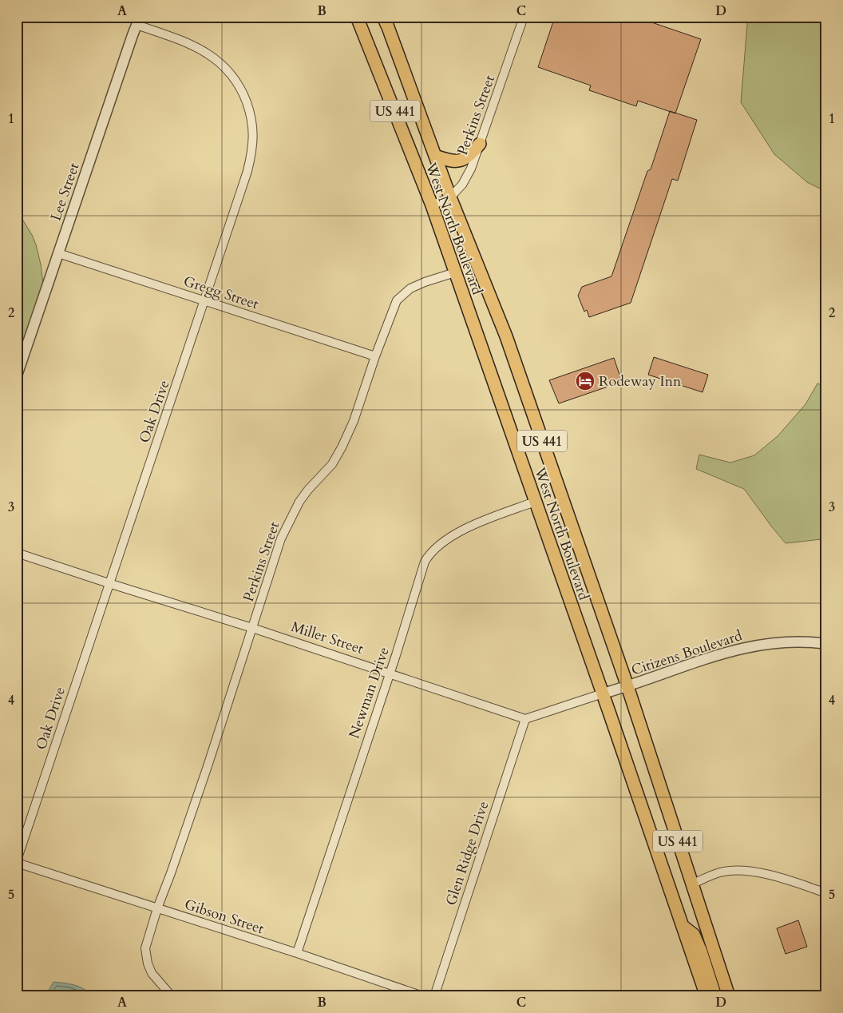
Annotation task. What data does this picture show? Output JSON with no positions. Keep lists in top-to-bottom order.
{
  "streets": {
    "main road": ["US 441", "West North Boulevard"],
    "street": [
      "Perkins Street",
      "Lee Street",
      "Gregg Street",
      "Oak Drive",
      "Miller Street",
      "Citizens Boulevard",
      "Newman Drive",
      "Glen Ridge Drive",
      "Gibson Street"
    ]
  },
  "crossings": [
    ["Perkins Street", "West North Boulevard"],
    ["Perkins Street", "Gregg Street"],
    ["Perkins Street", "Miller Street"],
    ["Perkins Street", "Gibson Street"],
    ["Lee Street", "Gregg Street"],
    ["Lee Street", "Oak Drive"],
    ["West North Boulevard", "Citizens Boulevard"],
    ["West North Boulevard", "Newman Drive"],
    ["Gregg Street", "Oak Drive"],
    ["Oak Drive", "Miller Street"],
    ["Oak Drive", "Gibson Street"],
    ["Miller Street", "Newman Drive"],
    ["Miller Street", "Glen Ridge Drive"],
    ["Newman Drive", "Gibson Street"]
  ],
  "places": {
    "hotel": ["Rodeway Inn"]
  },
  "grid": {
    "columns": [
      "A",
      "B",
      "C",
      "D"
    ],
    "rows": [
      "1",
      "2",
      "3",
      "4",
      "5"
    ]
  }
}
